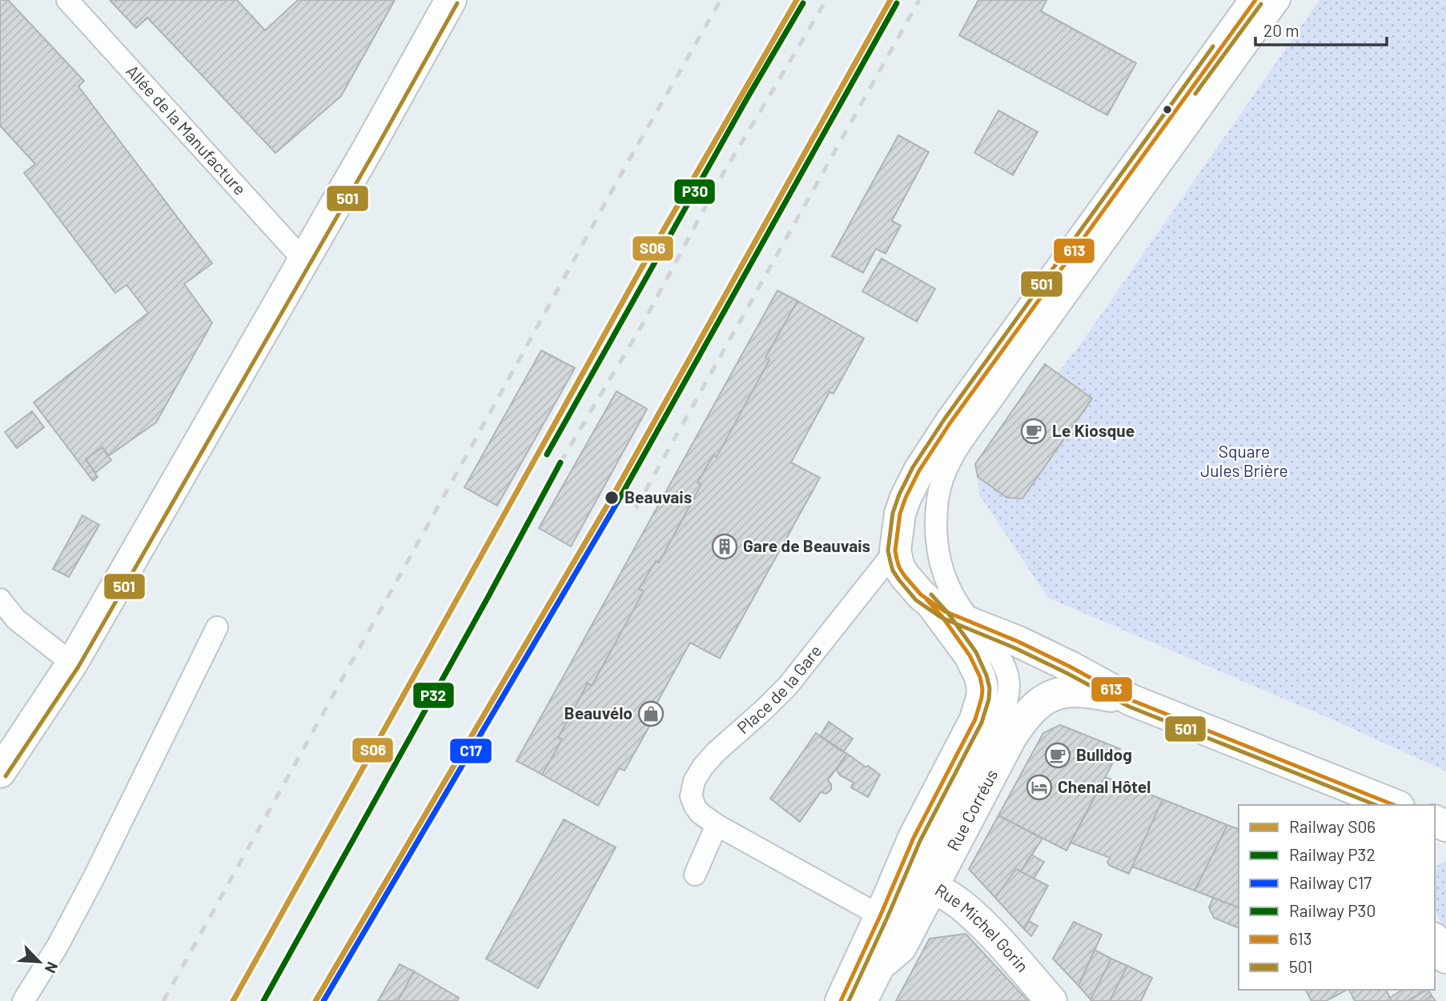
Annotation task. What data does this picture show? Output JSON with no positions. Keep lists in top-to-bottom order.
{
  "streets": {
    "street": ["Rue Corréus", "Rue Michel Gorin"],
    "lane": ["Allée de la Manufacture", "Place de la Gare"]
  },
  "crossings": [
    ["Place de la Gare", "Rue Corréus"],
    ["Rue Corréus", "Rue Michel Gorin"]
  ],
  "parks": ["Square Jules Brière"],
  "places": {
    "cafe": ["Le Kiosque", "Bulldog"],
    "other": ["Beauvais"],
    "building": ["Gare de Beauvais"],
    "shop": ["Beauvélo"],
    "hotel": ["Chenal Hôtel"]
  },
  "lines": [
    "rail line S06",
    "transit line 613",
    "rail line P30",
    "transit line 501",
    "rail line P32",
    "rail line C17"
  ],
  "legend": [
    "Railway S06",
    "Railway P32",
    "Railway C17",
    "Railway P30",
    "613",
    "501"
  ],
  "scale_bar": "20 m",
  "north": "bottom right"
}
